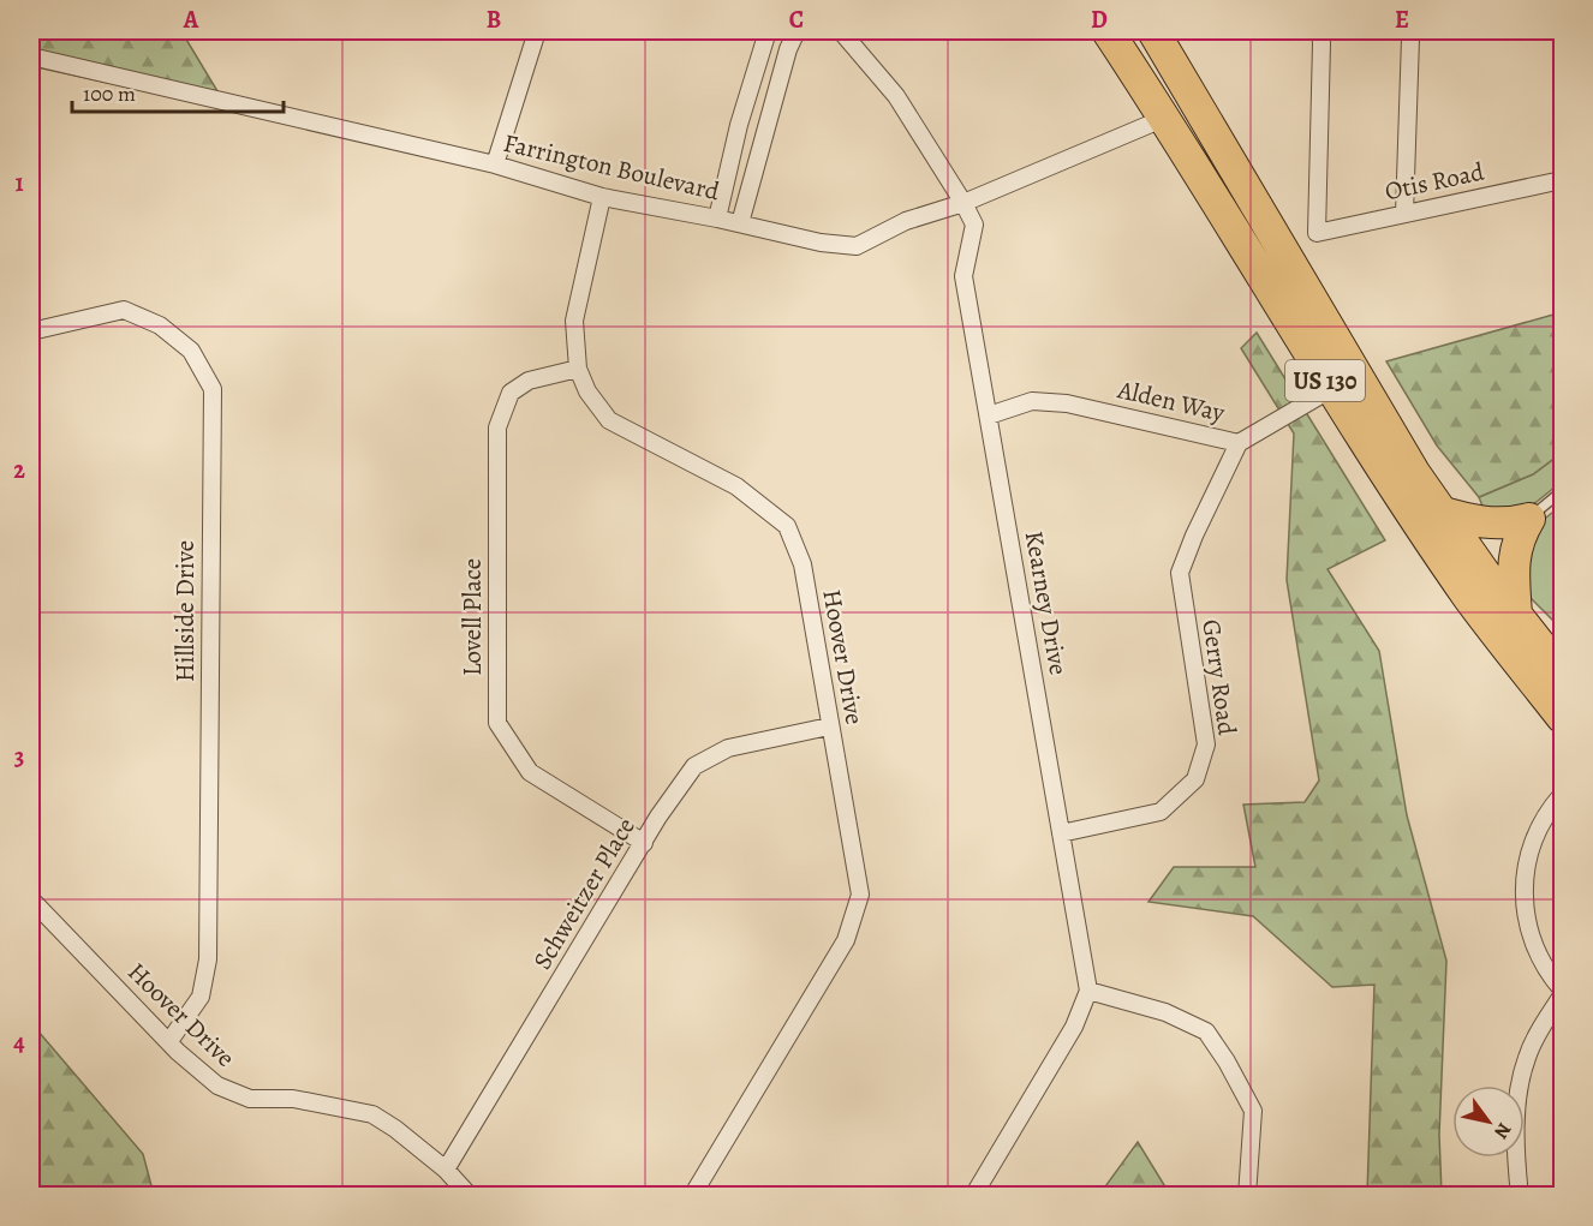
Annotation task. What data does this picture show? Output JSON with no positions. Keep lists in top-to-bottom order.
{
  "streets": {
    "highway": ["US 130"],
    "street": [
      "Farrington Boulevard",
      "Otis Road",
      "Alden Way",
      "Kearney Drive",
      "Hillside Drive",
      "Lovell Place",
      "Hoover Drive",
      "Gerry Road",
      "Schweitzer Place"
    ]
  },
  "crossings": [
    ["Farrington Boulevard", "US 130"],
    ["Farrington Boulevard", "Kearney Drive"],
    ["Farrington Boulevard", "Hoover Drive"],
    ["US 130", "Alden Way"],
    ["Alden Way", "Kearney Drive"],
    ["Alden Way", "Gerry Road"],
    ["Kearney Drive", "Gerry Road"],
    ["Hillside Drive", "Hoover Drive"],
    ["Lovell Place", "Hoover Drive"],
    ["Lovell Place", "Schweitzer Place"],
    ["Hoover Drive", "Schweitzer Place"]
  ],
  "scale_bar": "100 m",
  "north": "bottom right",
  "grid": {
    "columns": [
      "A",
      "B",
      "C",
      "D",
      "E"
    ],
    "rows": [
      "1",
      "2",
      "3",
      "4"
    ]
  }
}
